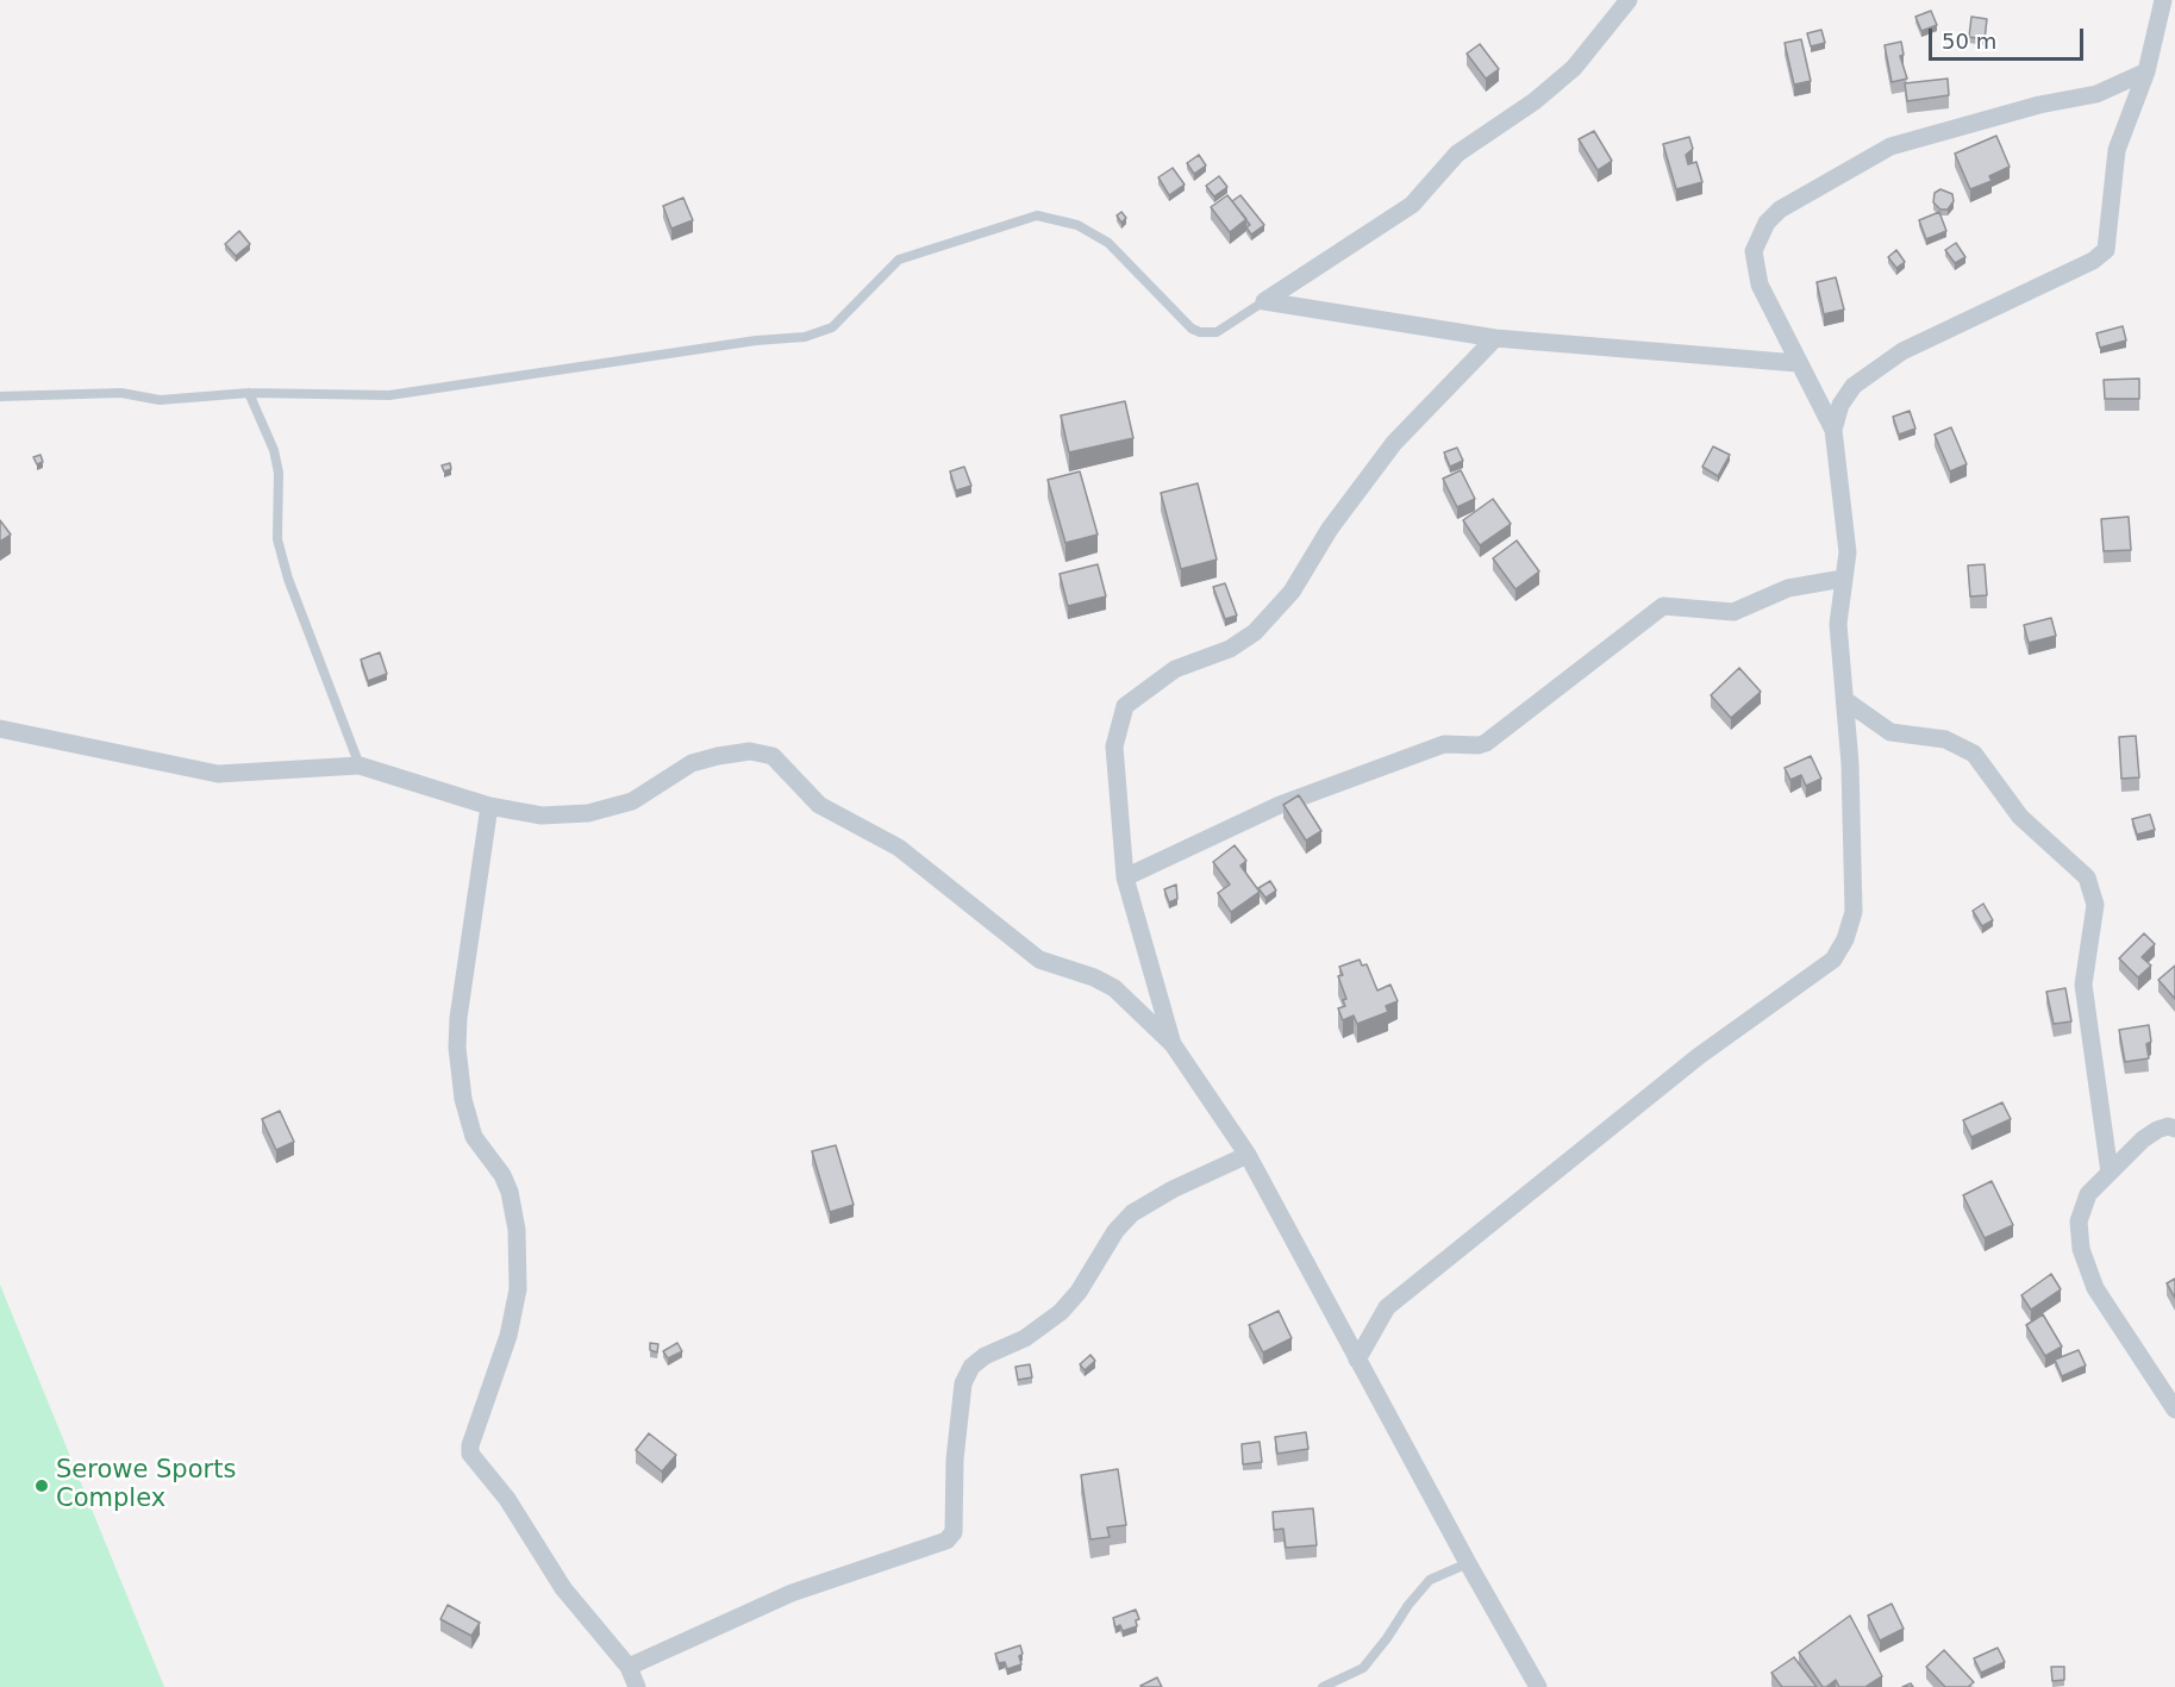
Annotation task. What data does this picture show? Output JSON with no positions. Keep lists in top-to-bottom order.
{
  "places": ["Serowe Sports Complex"],
  "scale_bar": "50 m"
}
